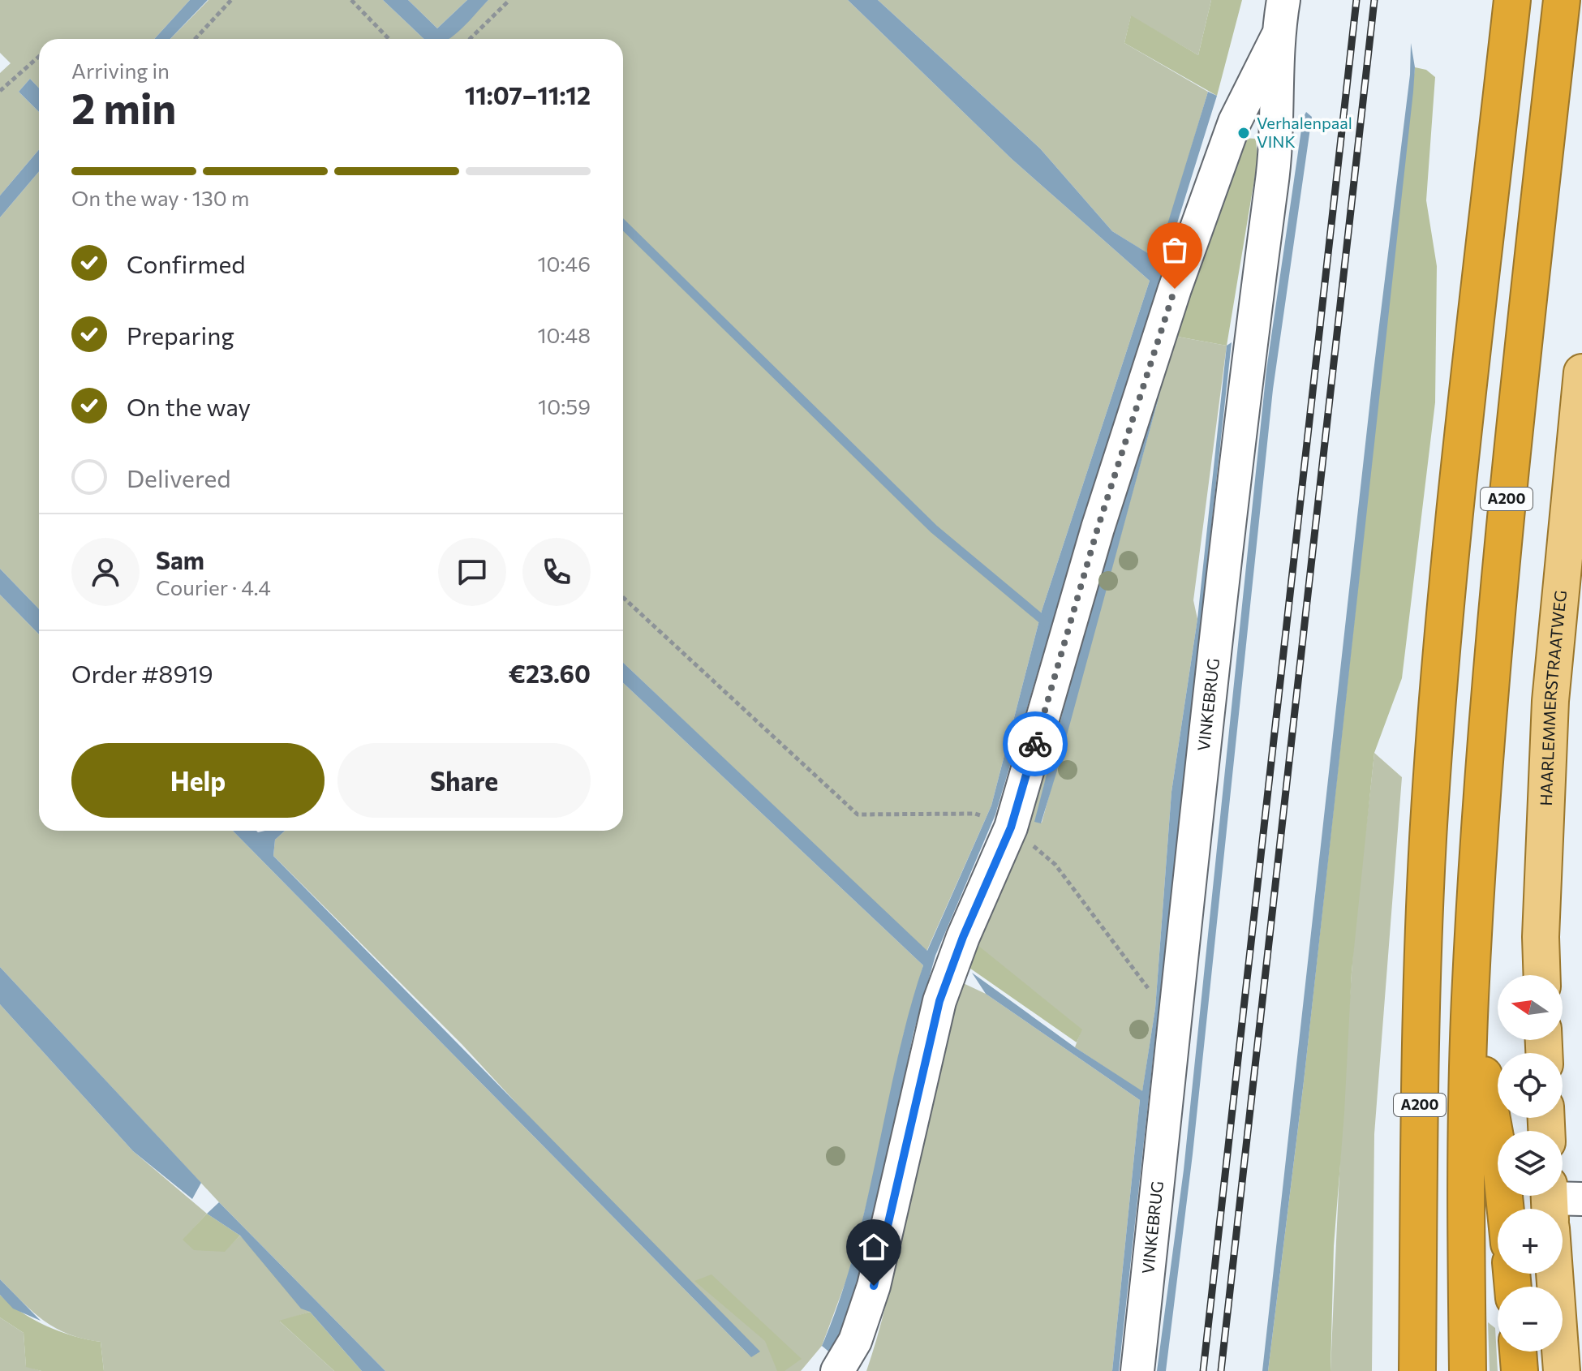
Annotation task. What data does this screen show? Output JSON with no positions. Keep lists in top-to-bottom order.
{
  "streets": {
    "highway": ["A200"],
    "main road": ["HAARLEMMERSTRAATWEG"],
    "street": ["VINKEBRUG"]
  },
  "places": ["Verhalenpaal VINK"],
  "north": "left",
  "page": {
    "heading": ["2 min", "Arriving in", "11:07–11:12"],
    "panel": [
      "Sam",
      "Courier · 4.4",
      "Order #8919",
      "€23.60"
    ],
    "bar": "On the way · 130 m",
    "list": [
      ["Confirmed", "10:46"],
      ["Preparing", "10:48"],
      ["On the way", "10:59"],
      "Delivered"
    ],
    "buttons": ["Help", "Share"],
    "map_buttons": ["+", "−"]
  }
}
